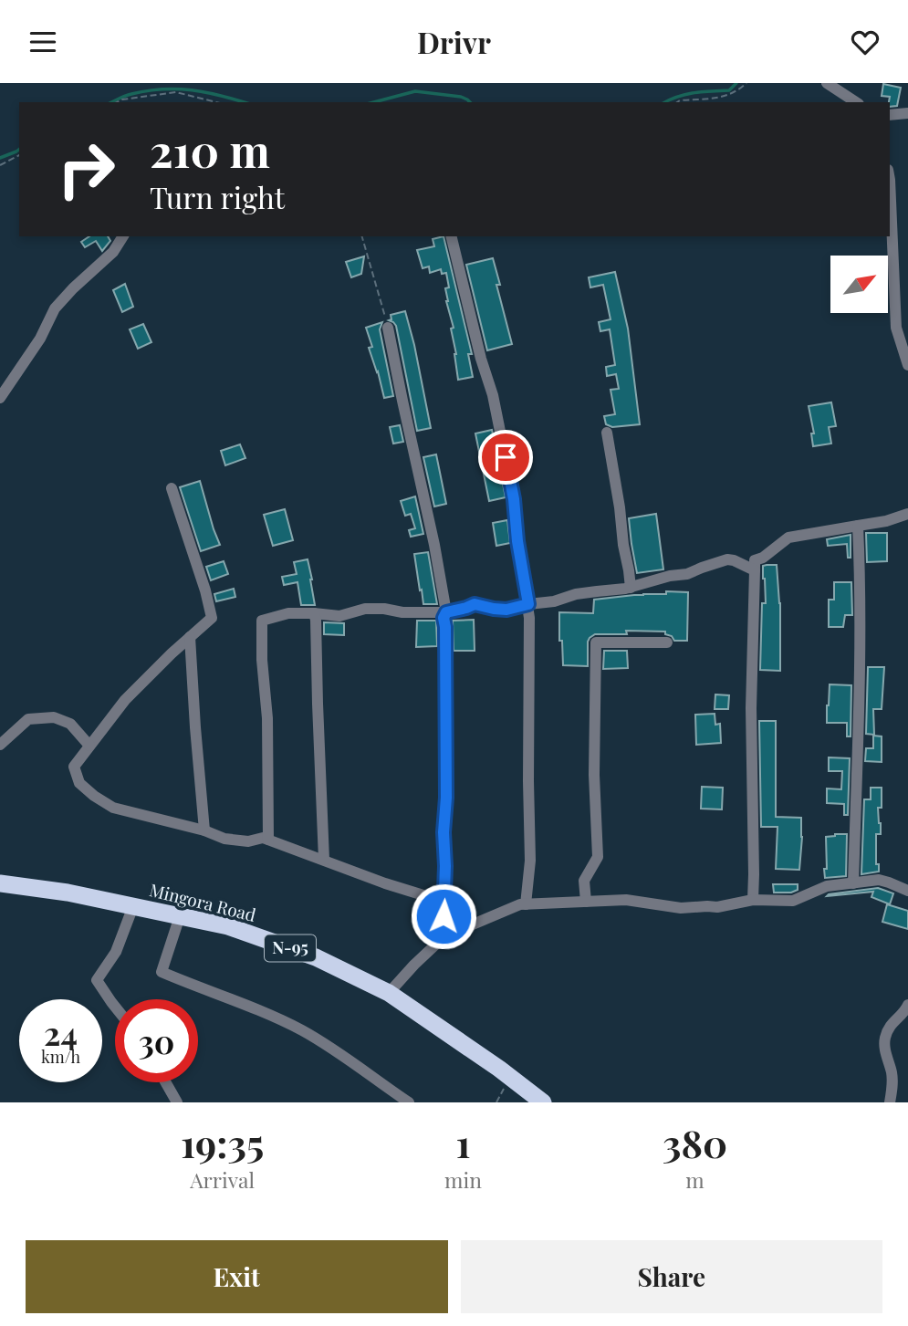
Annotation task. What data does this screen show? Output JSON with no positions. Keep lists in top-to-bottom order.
{
  "streets": {
    "highway": ["Mingora Road", "N-95"]
  },
  "north": "top right",
  "page": {
    "header": "Drivr",
    "turn": ["210 m", "Turn right"],
    "speed": "24 km/h",
    "limit": "30",
    "eta": [
      "19:35",
      "Arrival",
      "1",
      "min",
      "380",
      "m"
    ],
    "buttons": ["Exit", "Share"]
  }
}
